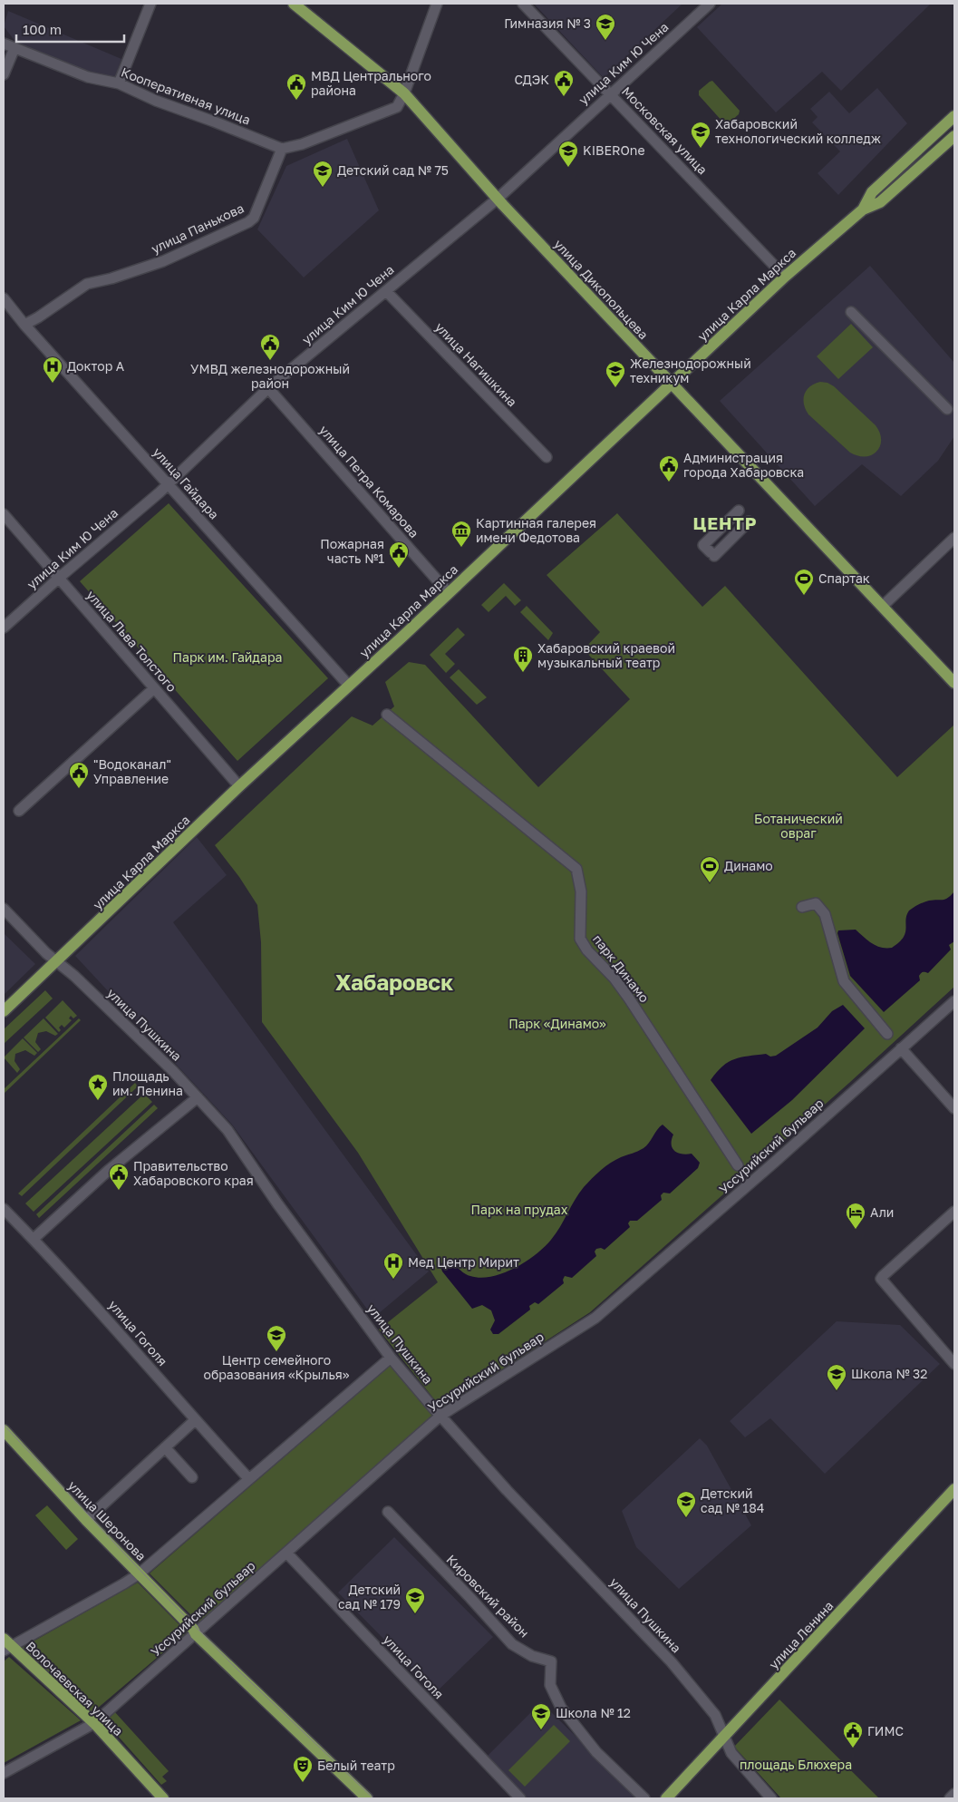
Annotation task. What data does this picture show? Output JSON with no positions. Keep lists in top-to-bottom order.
{
  "streets": {
    "main road": [
      "улица Дикопольцева",
      "улица Карла Маркса",
      "улица Шеронова",
      "улица Ленина",
      "Волочаевская улица"
    ],
    "street": [
      "улица Ким Ю Чена",
      "Кооперативная улица",
      "Московская улица",
      "улица Панькова",
      "улица Нагишкина",
      "улица Петра Комарова",
      "улица Гайдара",
      "улица Льва Толстого",
      "парк Динамо",
      "улица Пушкина",
      "Уссурийский бульвар",
      "улица Гоголя",
      "Кировский район"
    ]
  },
  "crossings": [
    ["улица Ким Ю Чена", "Московская улица"],
    ["улица Ким Ю Чена", "улица Дикопольцева"],
    ["улица Ким Ю Чена", "улица Нагишкина"],
    ["улица Ким Ю Чена", "улица Петра Комарова"],
    ["улица Ким Ю Чена", "улица Гайдара"],
    ["улица Ким Ю Чена", "улица Льва Толстого"],
    ["Кооперативная улица", "улица Панькова"],
    ["Московская улица", "улица Карла Маркса"],
    ["улица Панькова", "улица Гайдара"],
    ["улица Дикопольцева", "улица Карла Маркса"],
    ["улица Карла Маркса", "улица Петра Комарова"],
    ["улица Карла Маркса", "улица Гайдара"],
    ["улица Карла Маркса", "улица Льва Толстого"],
    ["улица Карла Маркса", "улица Пушкина"],
    ["улица Пушкина", "Уссурийский бульвар"],
    ["улица Пушкина", "улица Ленина"],
    ["Уссурийский бульвар", "улица Гоголя"],
    ["Уссурийский бульвар", "улица Шеронова"],
    ["Уссурийский бульвар", "Волочаевская улица"]
  ],
  "districts": ["ЦЕНТР", "Хабаровск"],
  "parks": [
    "Парк им. Гайдара",
    "Ботанический овраг",
    "Парк «Динамо»",
    "Парк на прудах",
    "площадь Блюхера"
  ],
  "places": {
    "school or university": [
      "Гимназия № 3",
      "Хабаровский технологический колледж",
      "KIBEROne",
      "Детский сад № 75",
      "Железнодорожный техникум",
      "Центр семейного образования «Крылья»",
      "Школа № 32",
      "Детский сад № 184",
      "Детский сад № 179",
      "Школа № 12"
    ],
    "public building": [
      "СДЭК",
      "МВД Центрального района",
      "УМВД железнодорожный район",
      "Администрация города Хабаровска",
      "Пожарная часть №1",
      "\"Водоканал\" Управление",
      "Правительство Хабаровского края",
      "ГИМС"
    ],
    "hospital": ["Доктор А", "Мед Центр Мирит"],
    "museum": ["Картинная галерея имени Федотова"],
    "sports": ["Спартак", "Динамо"],
    "building": ["Хабаровский краевой музыкальный театр"],
    "place": ["Площадь им. Ленина"],
    "hotel": ["Али"],
    "theatre": ["Белый театр"]
  },
  "scale_bar": "100 m"
}
